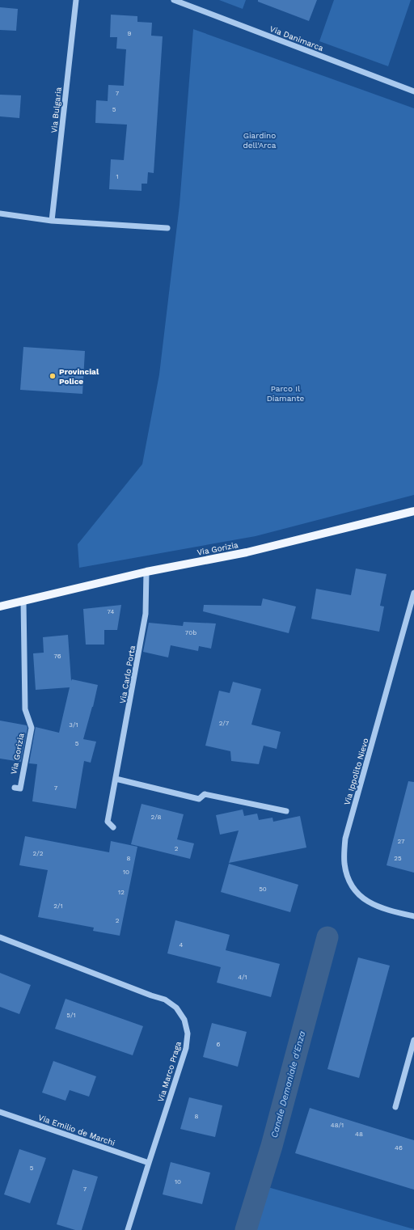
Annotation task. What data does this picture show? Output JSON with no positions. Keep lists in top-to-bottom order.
{
  "streets": {
    "main road": ["Via Gorizia"],
    "street": [
      "Via Danimarca",
      "Via Bulgaria",
      "Via Carlo Porta",
      "Via Ippolito Nievo",
      "Via Marco Praga",
      "Via Emilio de Marchi"
    ]
  },
  "crossings": [
    ["Via Gorizia", "Via Carlo Porta"],
    ["Via Marco Praga", "Via Emilio de Marchi"]
  ],
  "water": ["Canale Demaniale d'Enza"],
  "parks": ["Giardino dell'Arca", "Parco Il Diamante"],
  "places": ["Provincial Police"],
  "house_numbers": [
    "9",
    "7",
    "5",
    "1",
    "74",
    "70b",
    "76",
    "2/7",
    "3/1",
    "5",
    "7",
    "2/8",
    "27",
    "2",
    "2/2",
    "8",
    "25",
    "10",
    "50",
    "12",
    "2/1",
    "2",
    "4",
    "4/1",
    "5/1",
    "6",
    "8",
    "48/1",
    "48",
    "46",
    "5",
    "10",
    "7"
  ]
}
